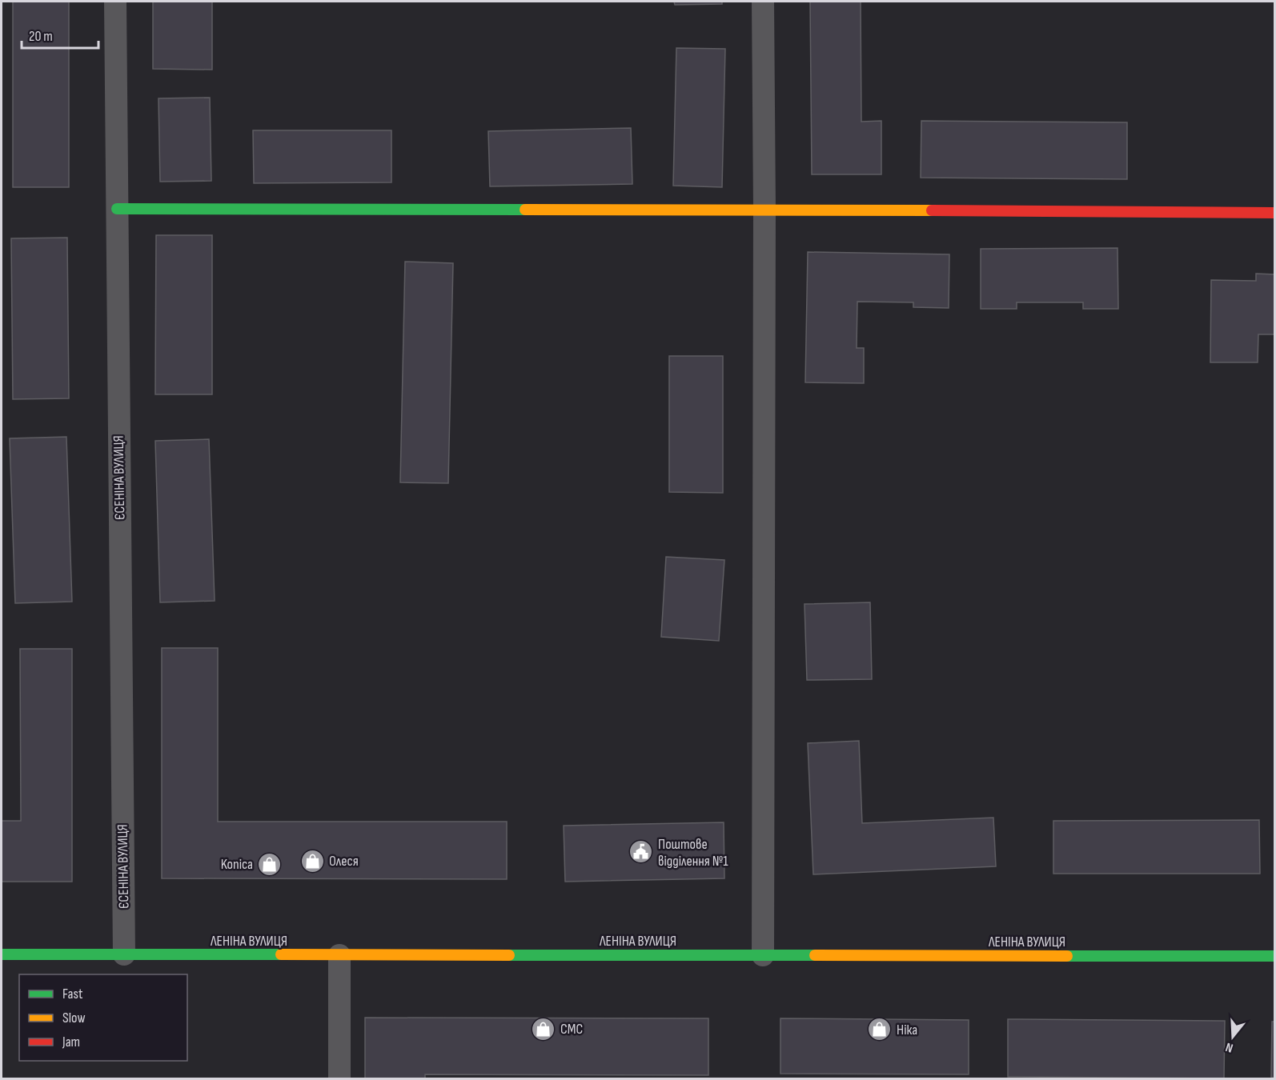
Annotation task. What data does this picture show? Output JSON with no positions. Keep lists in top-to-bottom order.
{
  "streets": {
    "street": ["ЄСЕНІНА ВУЛИЦЯ", "ЛЕНІНА ВУЛИЦЯ"]
  },
  "crossings": [
    ["ЄСЕНІНА ВУЛИЦЯ", "ЛЕНІНА ВУЛИЦЯ"]
  ],
  "places": {
    "public building": ["Поштове відділення №1"],
    "shop": [
      "Олеся",
      "Konica",
      "СМС",
      "Ніка"
    ]
  },
  "legend": ["Fast", "Slow", "Jam"],
  "scale_bar": "20 m",
  "north": "bottom"
}
